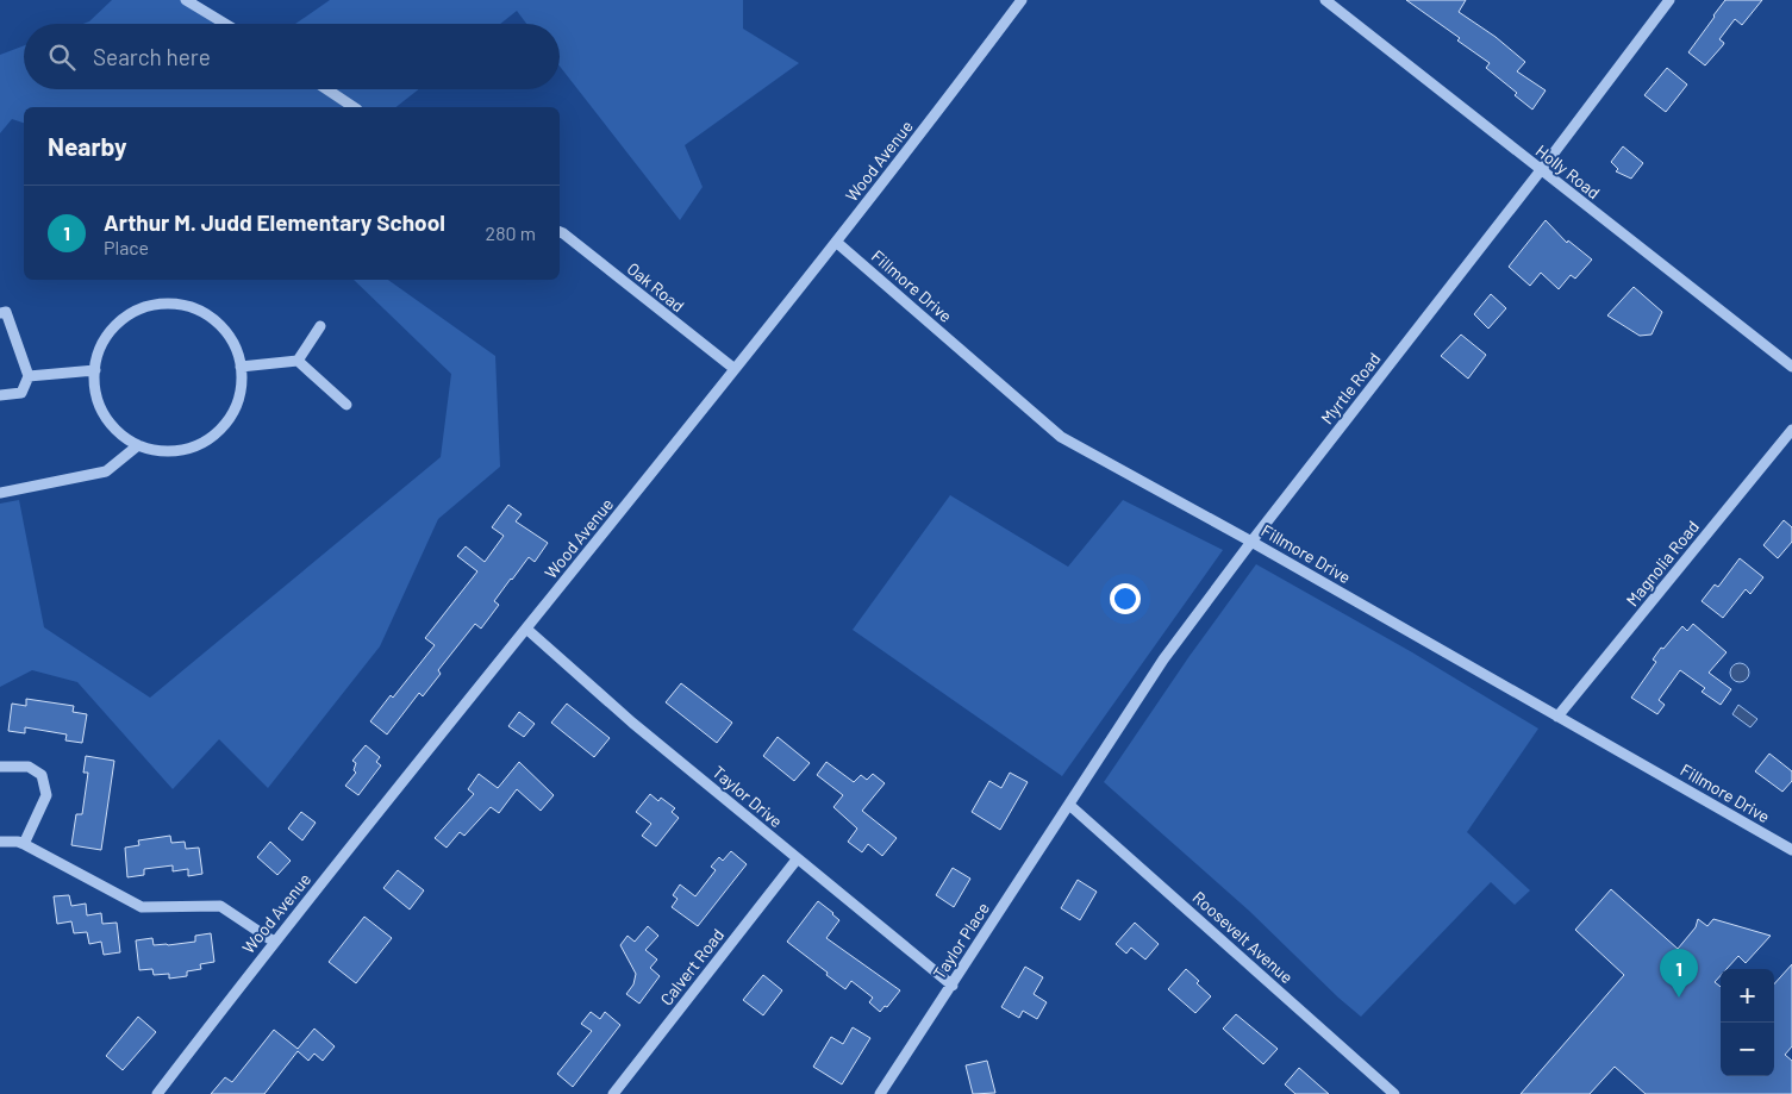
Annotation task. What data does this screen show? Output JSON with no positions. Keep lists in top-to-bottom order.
{
  "streets": {
    "street": [
      "Wood Avenue",
      "Holly Road",
      "Fillmore Drive",
      "Oak Road",
      "Myrtle Road",
      "Magnolia Road",
      "Taylor Drive",
      "Roosevelt Avenue",
      "Taylor Place",
      "Calvert Road"
    ]
  },
  "crossings": [
    ["Wood Avenue", "Fillmore Drive"],
    ["Wood Avenue", "Oak Road"],
    ["Wood Avenue", "Taylor Drive"],
    ["Holly Road", "Myrtle Road"],
    ["Fillmore Drive", "Myrtle Road"],
    ["Fillmore Drive", "Magnolia Road"],
    ["Myrtle Road", "Roosevelt Avenue"],
    ["Myrtle Road", "Taylor Place"],
    ["Taylor Drive", "Taylor Place"],
    ["Taylor Drive", "Calvert Road"],
    ["Roosevelt Avenue", "Taylor Place"]
  ],
  "page": {
    "search": "Search here",
    "heading": "Nearby",
    "list": [
      {
        "mark": "1",
        "name": "Arthur M. Judd Elementary School",
        "note": "Place",
        "value": "280 m"
      }
    ],
    "pins": "1",
    "map_buttons": ["+", "−"]
  }
}
